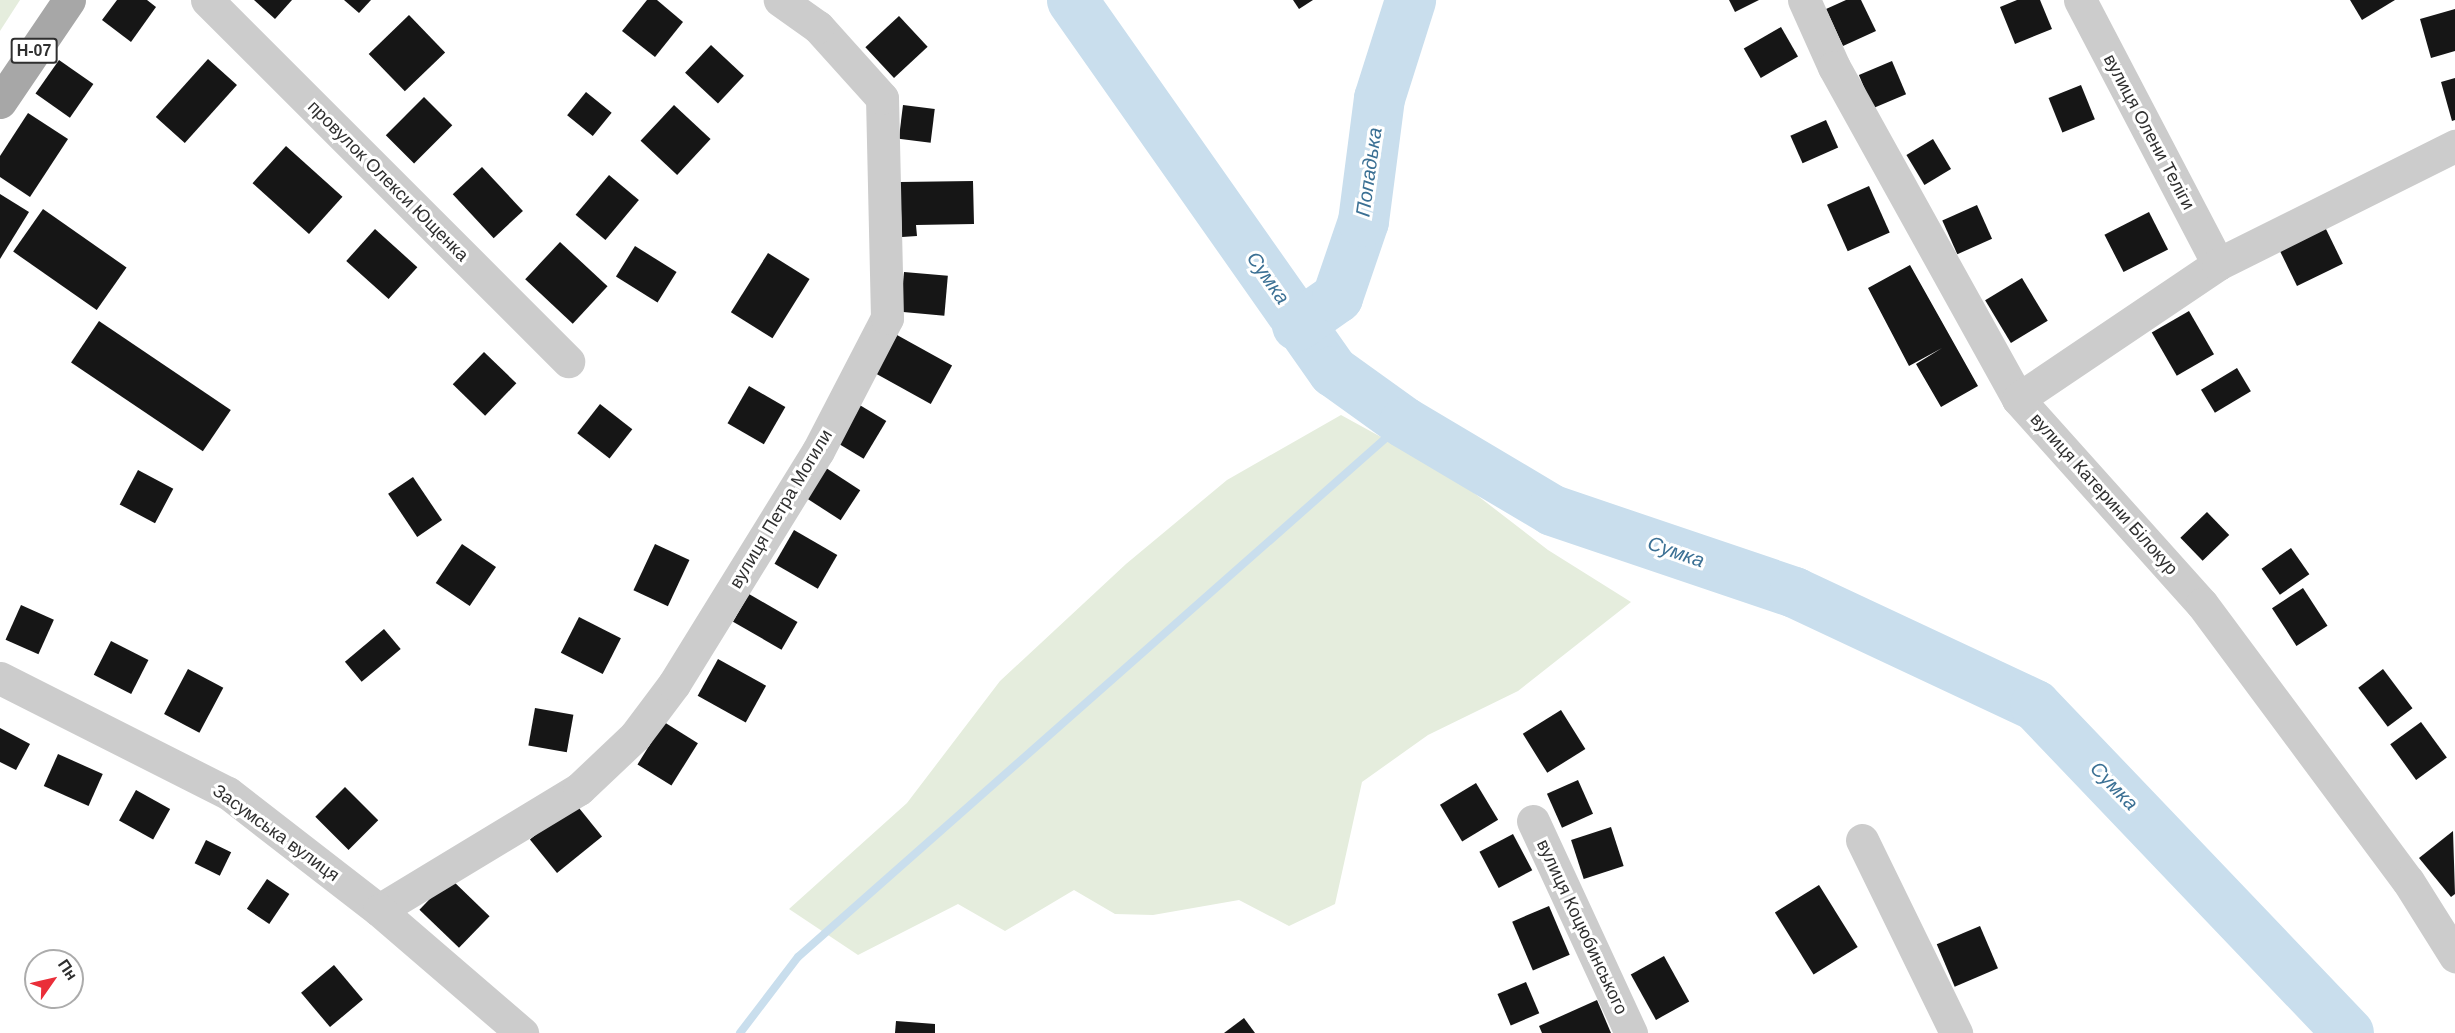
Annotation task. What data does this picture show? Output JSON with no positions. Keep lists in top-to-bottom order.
{
  "streets": {
    "main road": ["Н-07"],
    "street": [
      "вулиця Олени Теліги",
      "провулок Олекси Ющенка",
      "вулиця Катерини Білокур",
      "вулиця Петра Могили",
      "Засумська вулиця",
      "вулиця Коцюбинського"
    ]
  },
  "crossings": [
    ["вулиця Петра Могили", "Засумська вулиця"]
  ],
  "water": ["Попадька", "Сумка"],
  "north": "top right"
}
